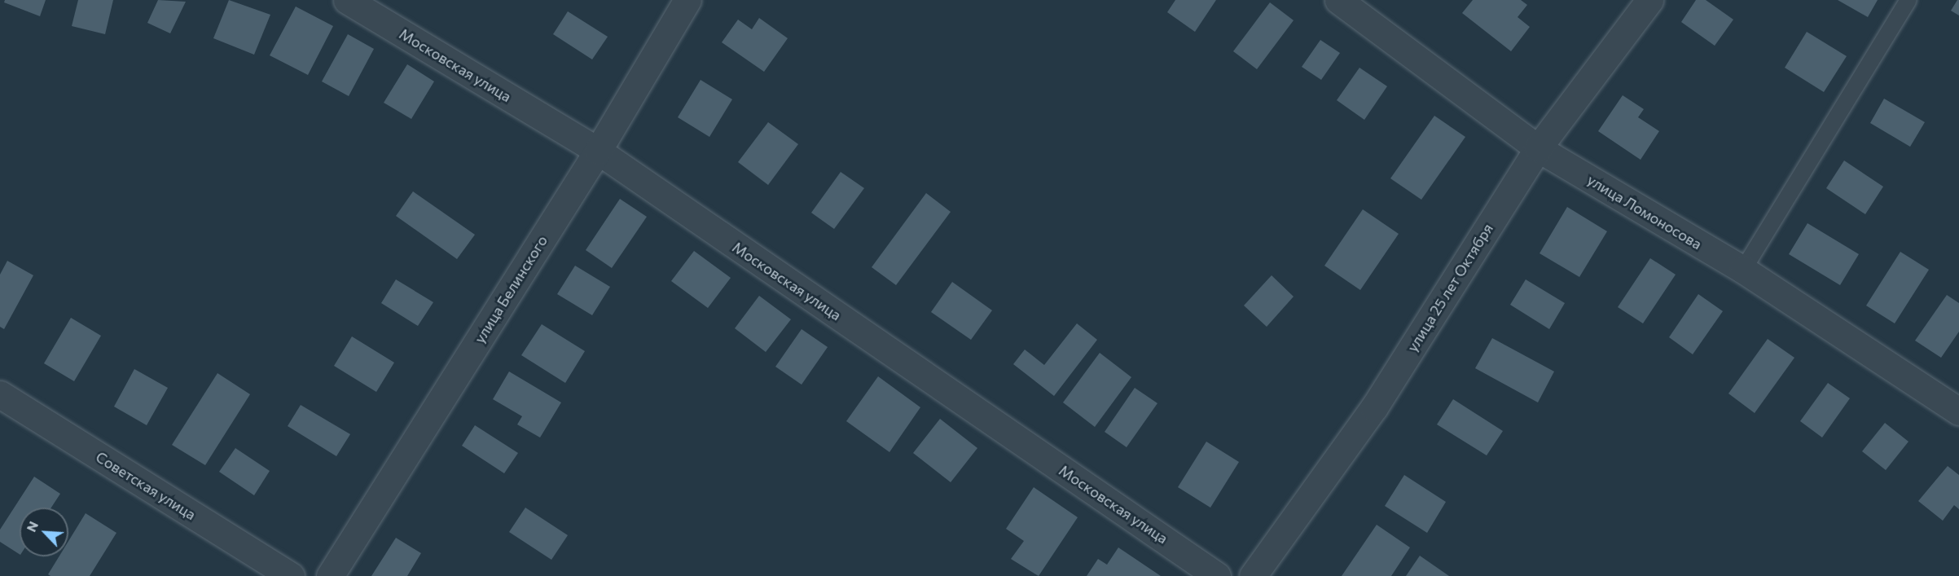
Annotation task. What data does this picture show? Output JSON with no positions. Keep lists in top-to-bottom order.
{
  "streets": {
    "street": [
      "Московская улица",
      "улица Ломоносова",
      "улица 25 лет Октября",
      "улица Белинского",
      "Советская улица"
    ]
  },
  "crossings": [
    ["Московская улица", "улица Белинского"],
    ["улица Ломоносова", "улица 25 лет Октября"]
  ],
  "north": "top left"
}
